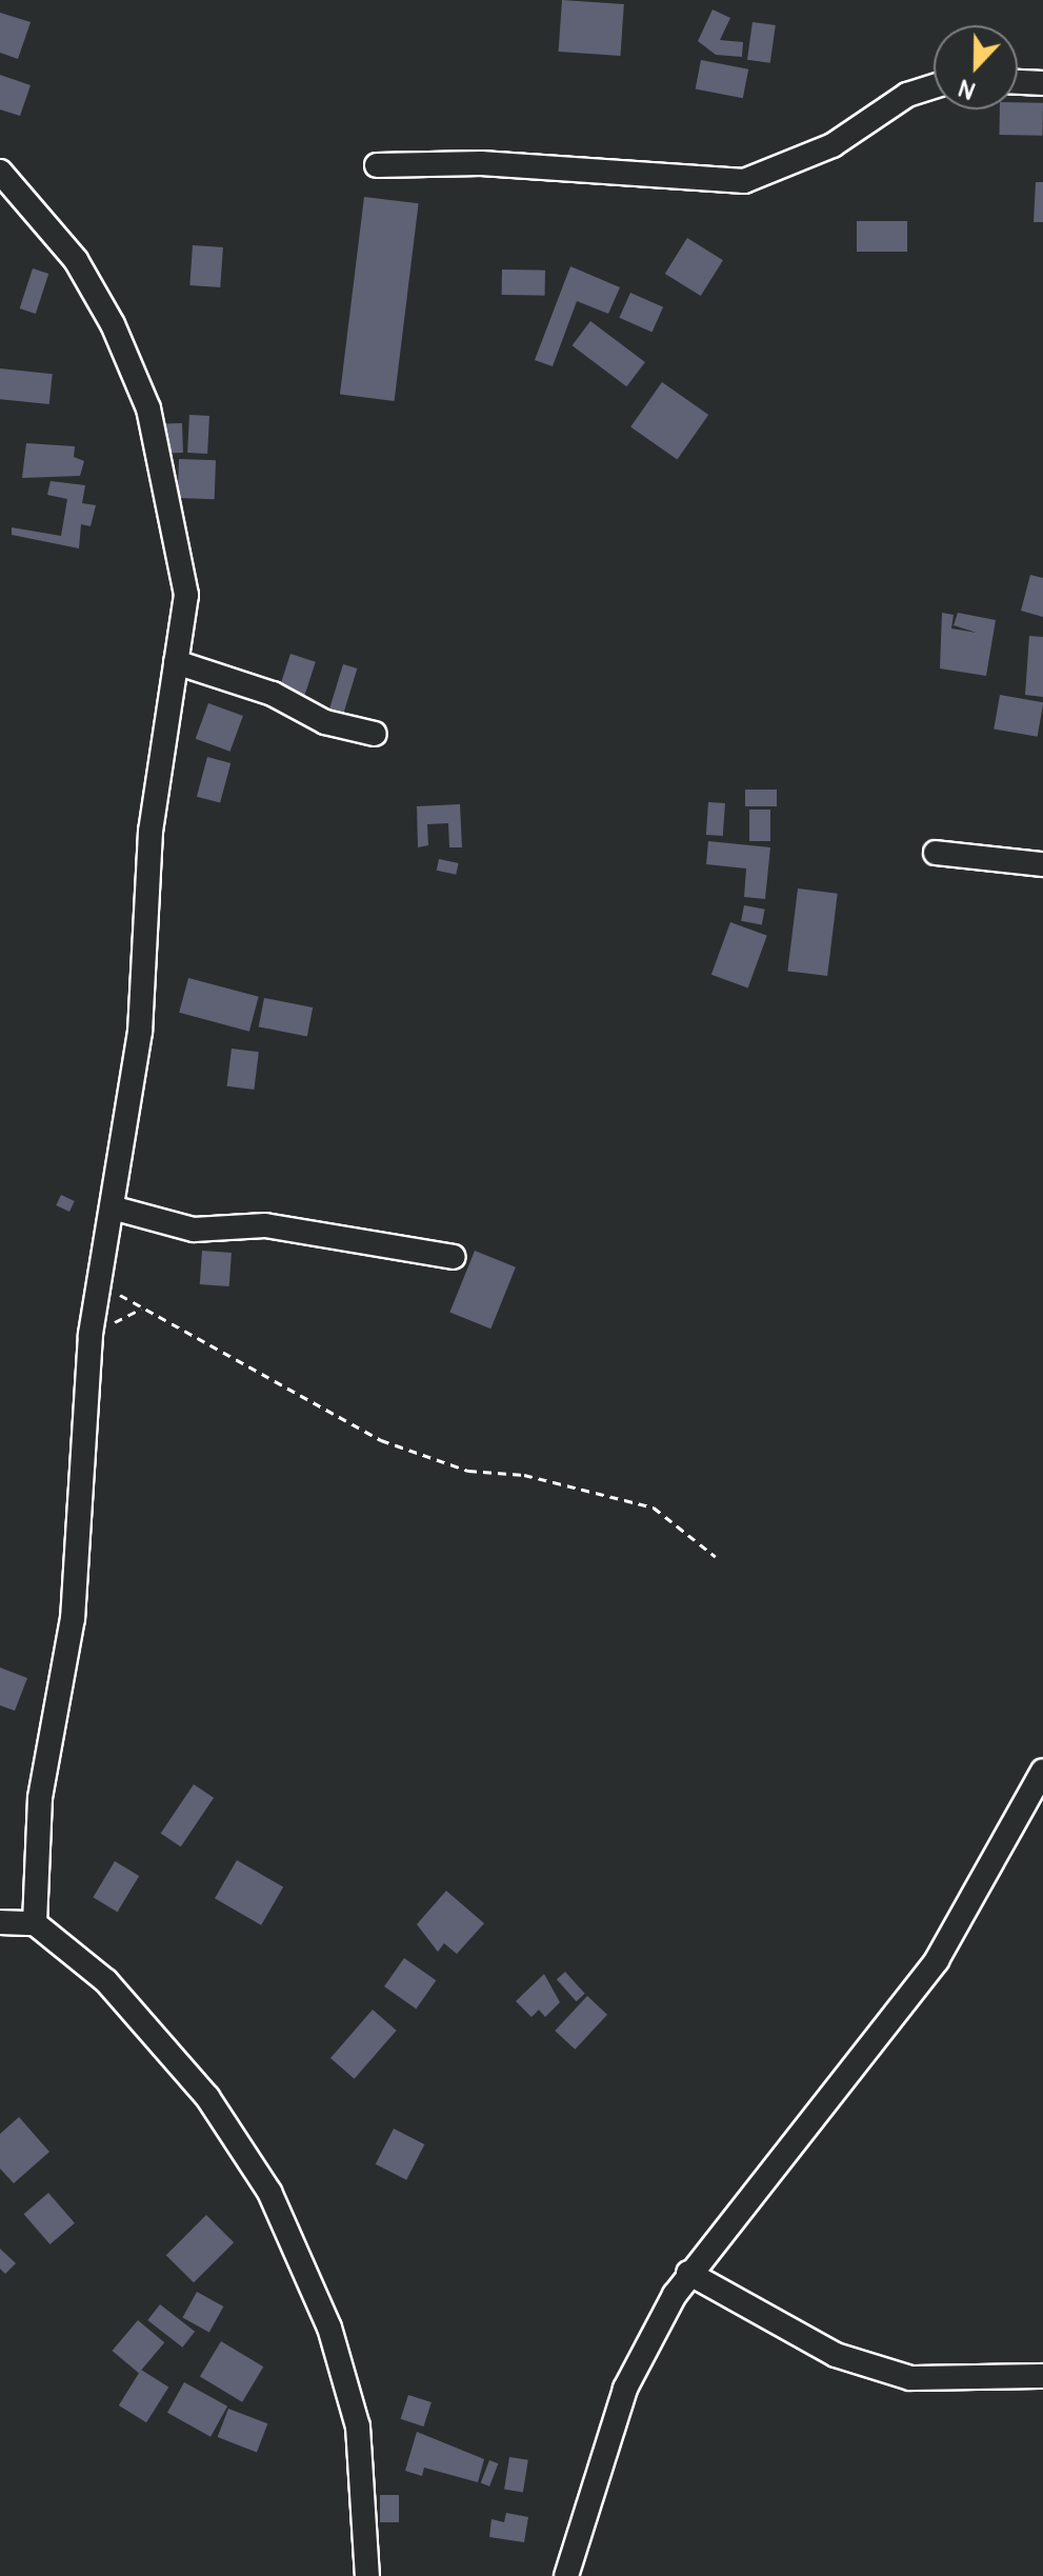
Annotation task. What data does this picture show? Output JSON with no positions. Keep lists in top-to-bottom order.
{
  "north": "bottom"
}
